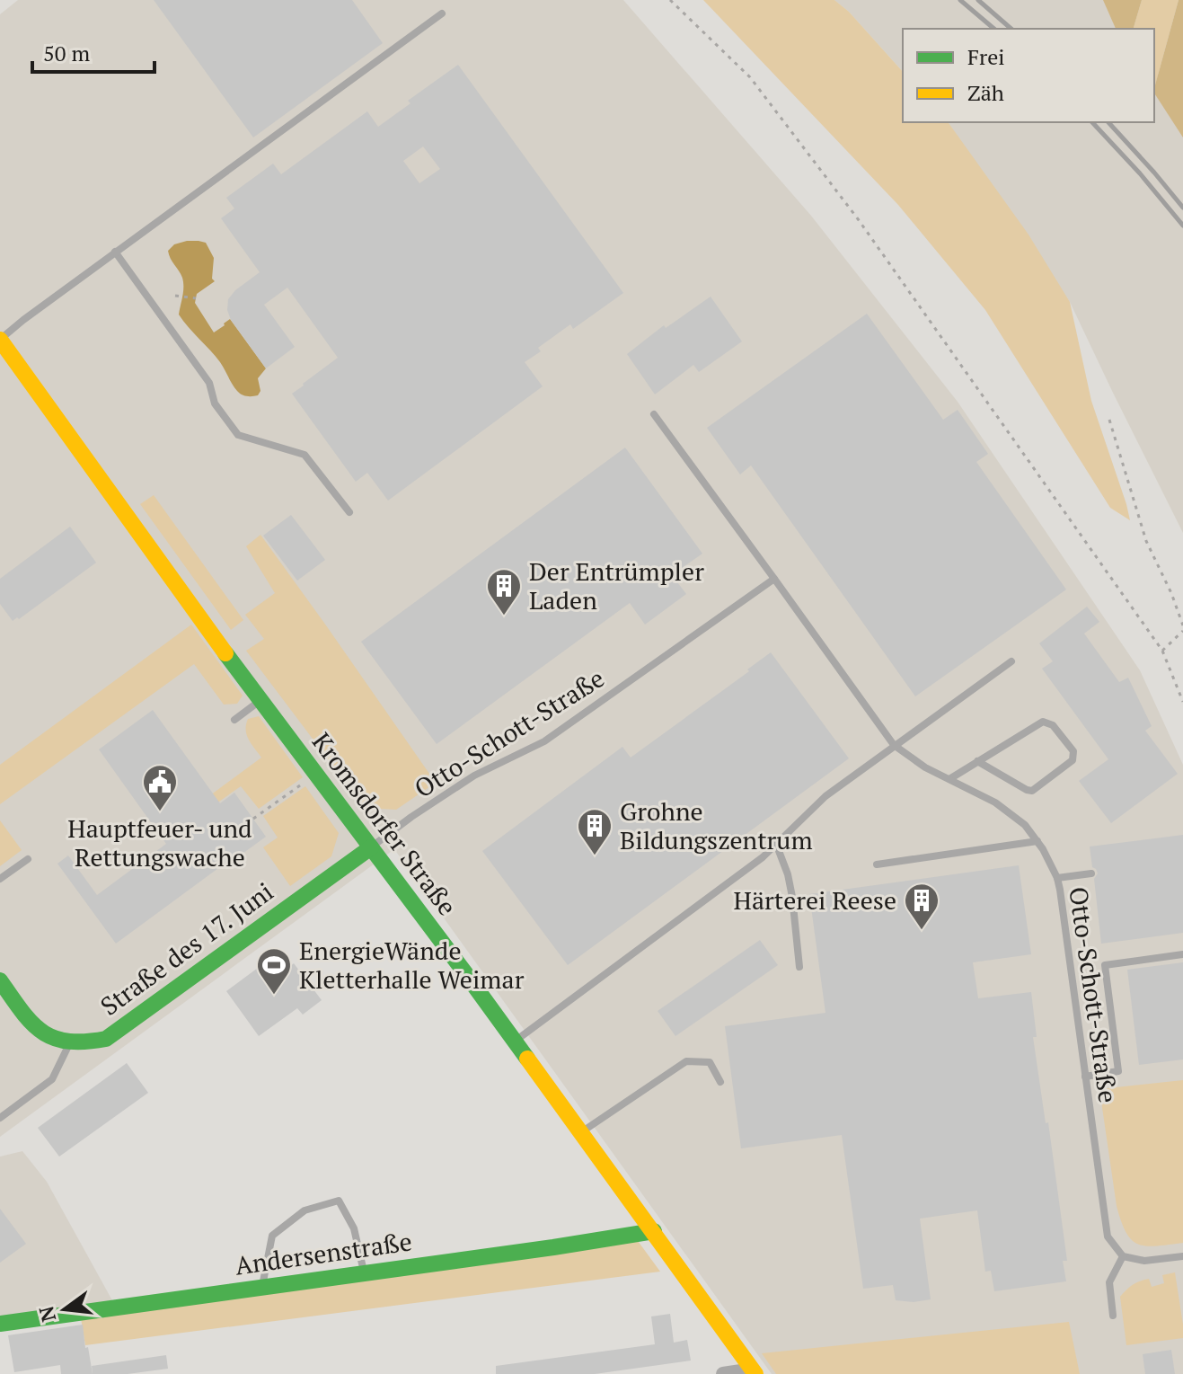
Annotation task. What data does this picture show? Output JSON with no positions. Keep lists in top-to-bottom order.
{
  "streets": {
    "street": ["Kromsdorfer Straße", "Straße des 17. Juni", "Andersenstraße"],
    "lane": ["Otto-Schott-Straße"]
  },
  "crossings": [
    ["Otto-Schott-Straße", "Kromsdorfer Straße"],
    ["Otto-Schott-Straße", "Straße des 17. Juni"],
    ["Kromsdorfer Straße", "Straße des 17. Juni"],
    ["Kromsdorfer Straße", "Andersenstraße"]
  ],
  "places": {
    "building": ["Der Entrümpler Laden", "Grohne Bildungszentrum", "Härterei Reese"],
    "public building": ["Hauptfeuer- und Rettungswache"],
    "sports": ["EnergieWände Kletterhalle Weimar"]
  },
  "legend": ["Frei", "Zäh"],
  "scale_bar": "50 m",
  "north": "left"
}
